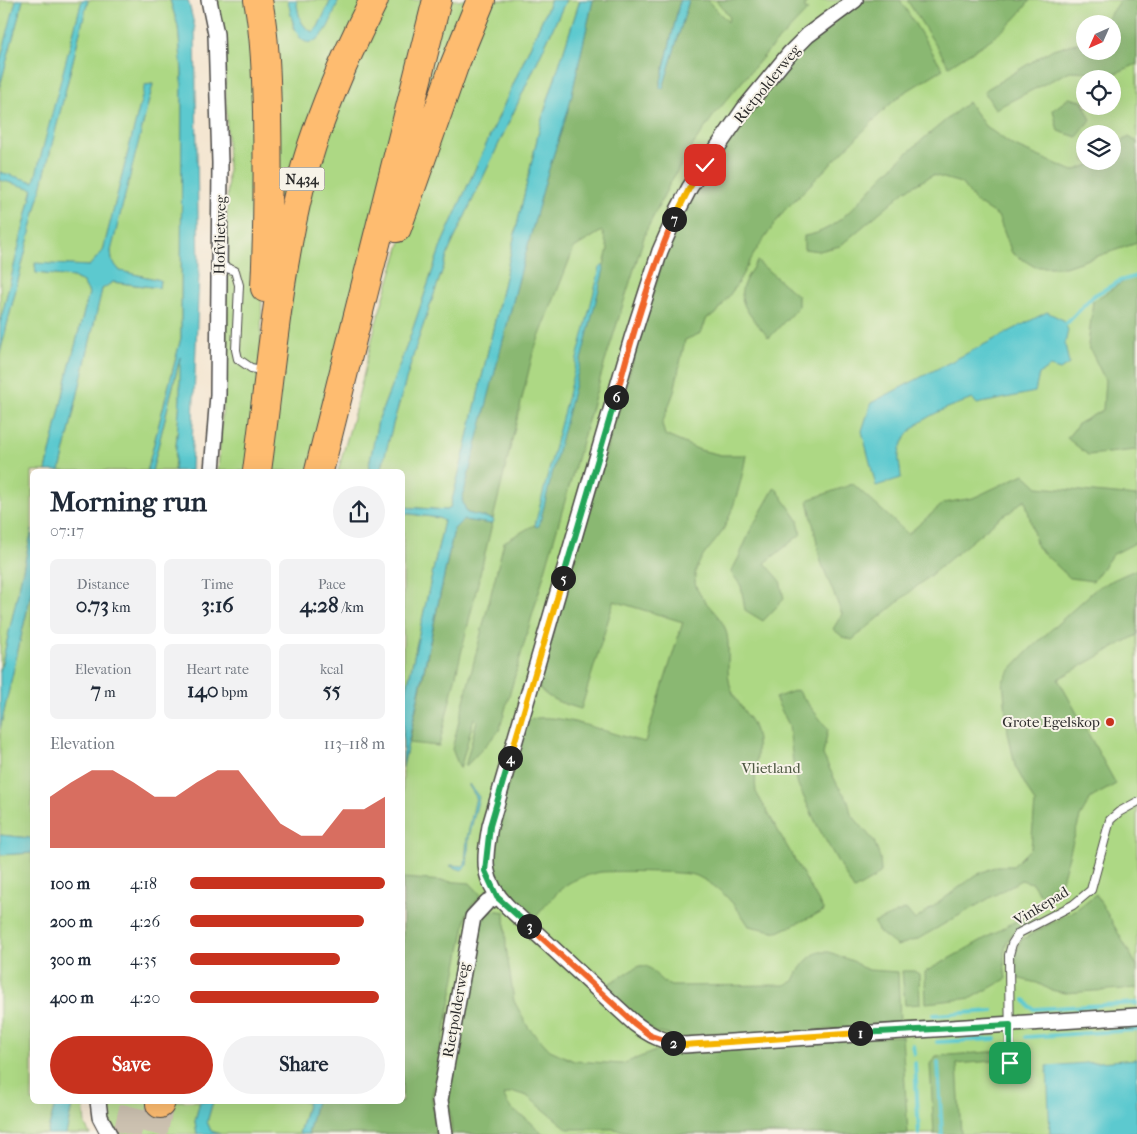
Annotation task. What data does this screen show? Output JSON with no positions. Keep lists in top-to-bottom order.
{
  "streets": {
    "highway": ["N434"],
    "street": ["Rietpolderweg", "Hofvlietweg"],
    "lane": ["Vinkepad"]
  },
  "crossings": [
    ["Rietpolderweg", "Vinkepad"]
  ],
  "parks": ["Vlietland"],
  "places": ["Grote Egelskop"],
  "north": "bottom left",
  "page": {
    "pins": [
      "7",
      "6",
      "5",
      "4",
      "3",
      "1",
      "2"
    ],
    "heading": ["Morning run", "07:17"],
    "stats": [
      ["Distance", "0.73 km"],
      ["Time", "3:16"],
      ["Pace", "4:28 /km"],
      ["Elevation", "7 m"],
      ["Heart rate", "140 bpm"],
      ["kcal", "55"]
    ],
    "chart": ["Elevation", "113–118 m"],
    "list": [
      {
        "name": "100 m",
        "note": "4:18"
      },
      {
        "name": "200 m",
        "note": "4:26"
      },
      {
        "name": "300 m",
        "note": "4:35"
      },
      {
        "name": "400 m",
        "note": "4:20"
      }
    ],
    "buttons": ["Save", "Share"]
  }
}
